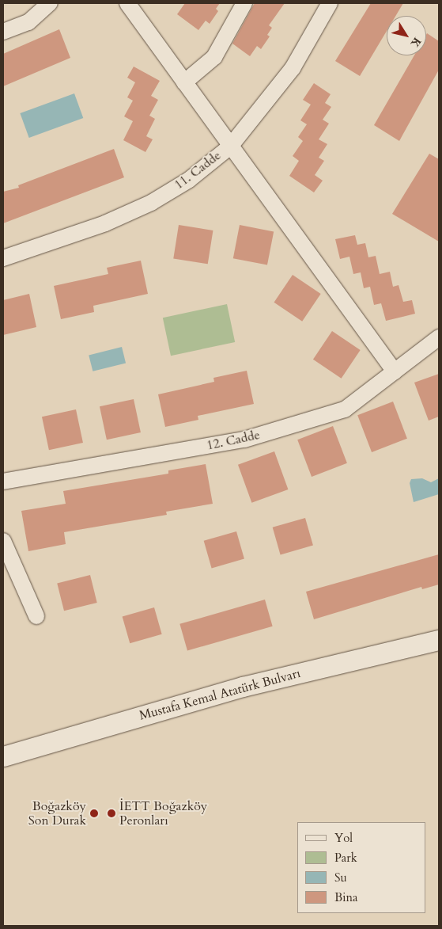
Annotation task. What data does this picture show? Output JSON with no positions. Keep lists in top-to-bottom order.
{
  "streets": {
    "street": ["11. Cadde", "12. Cadde", "Mustafa Kemal Atatürk Bulvarı"]
  },
  "places": ["Boğazköy Son Durak", "İETT Boğazköy Peronları"],
  "legend": [
    "Yol",
    "Park",
    "Su",
    "Bina"
  ],
  "north": "bottom right"
}
